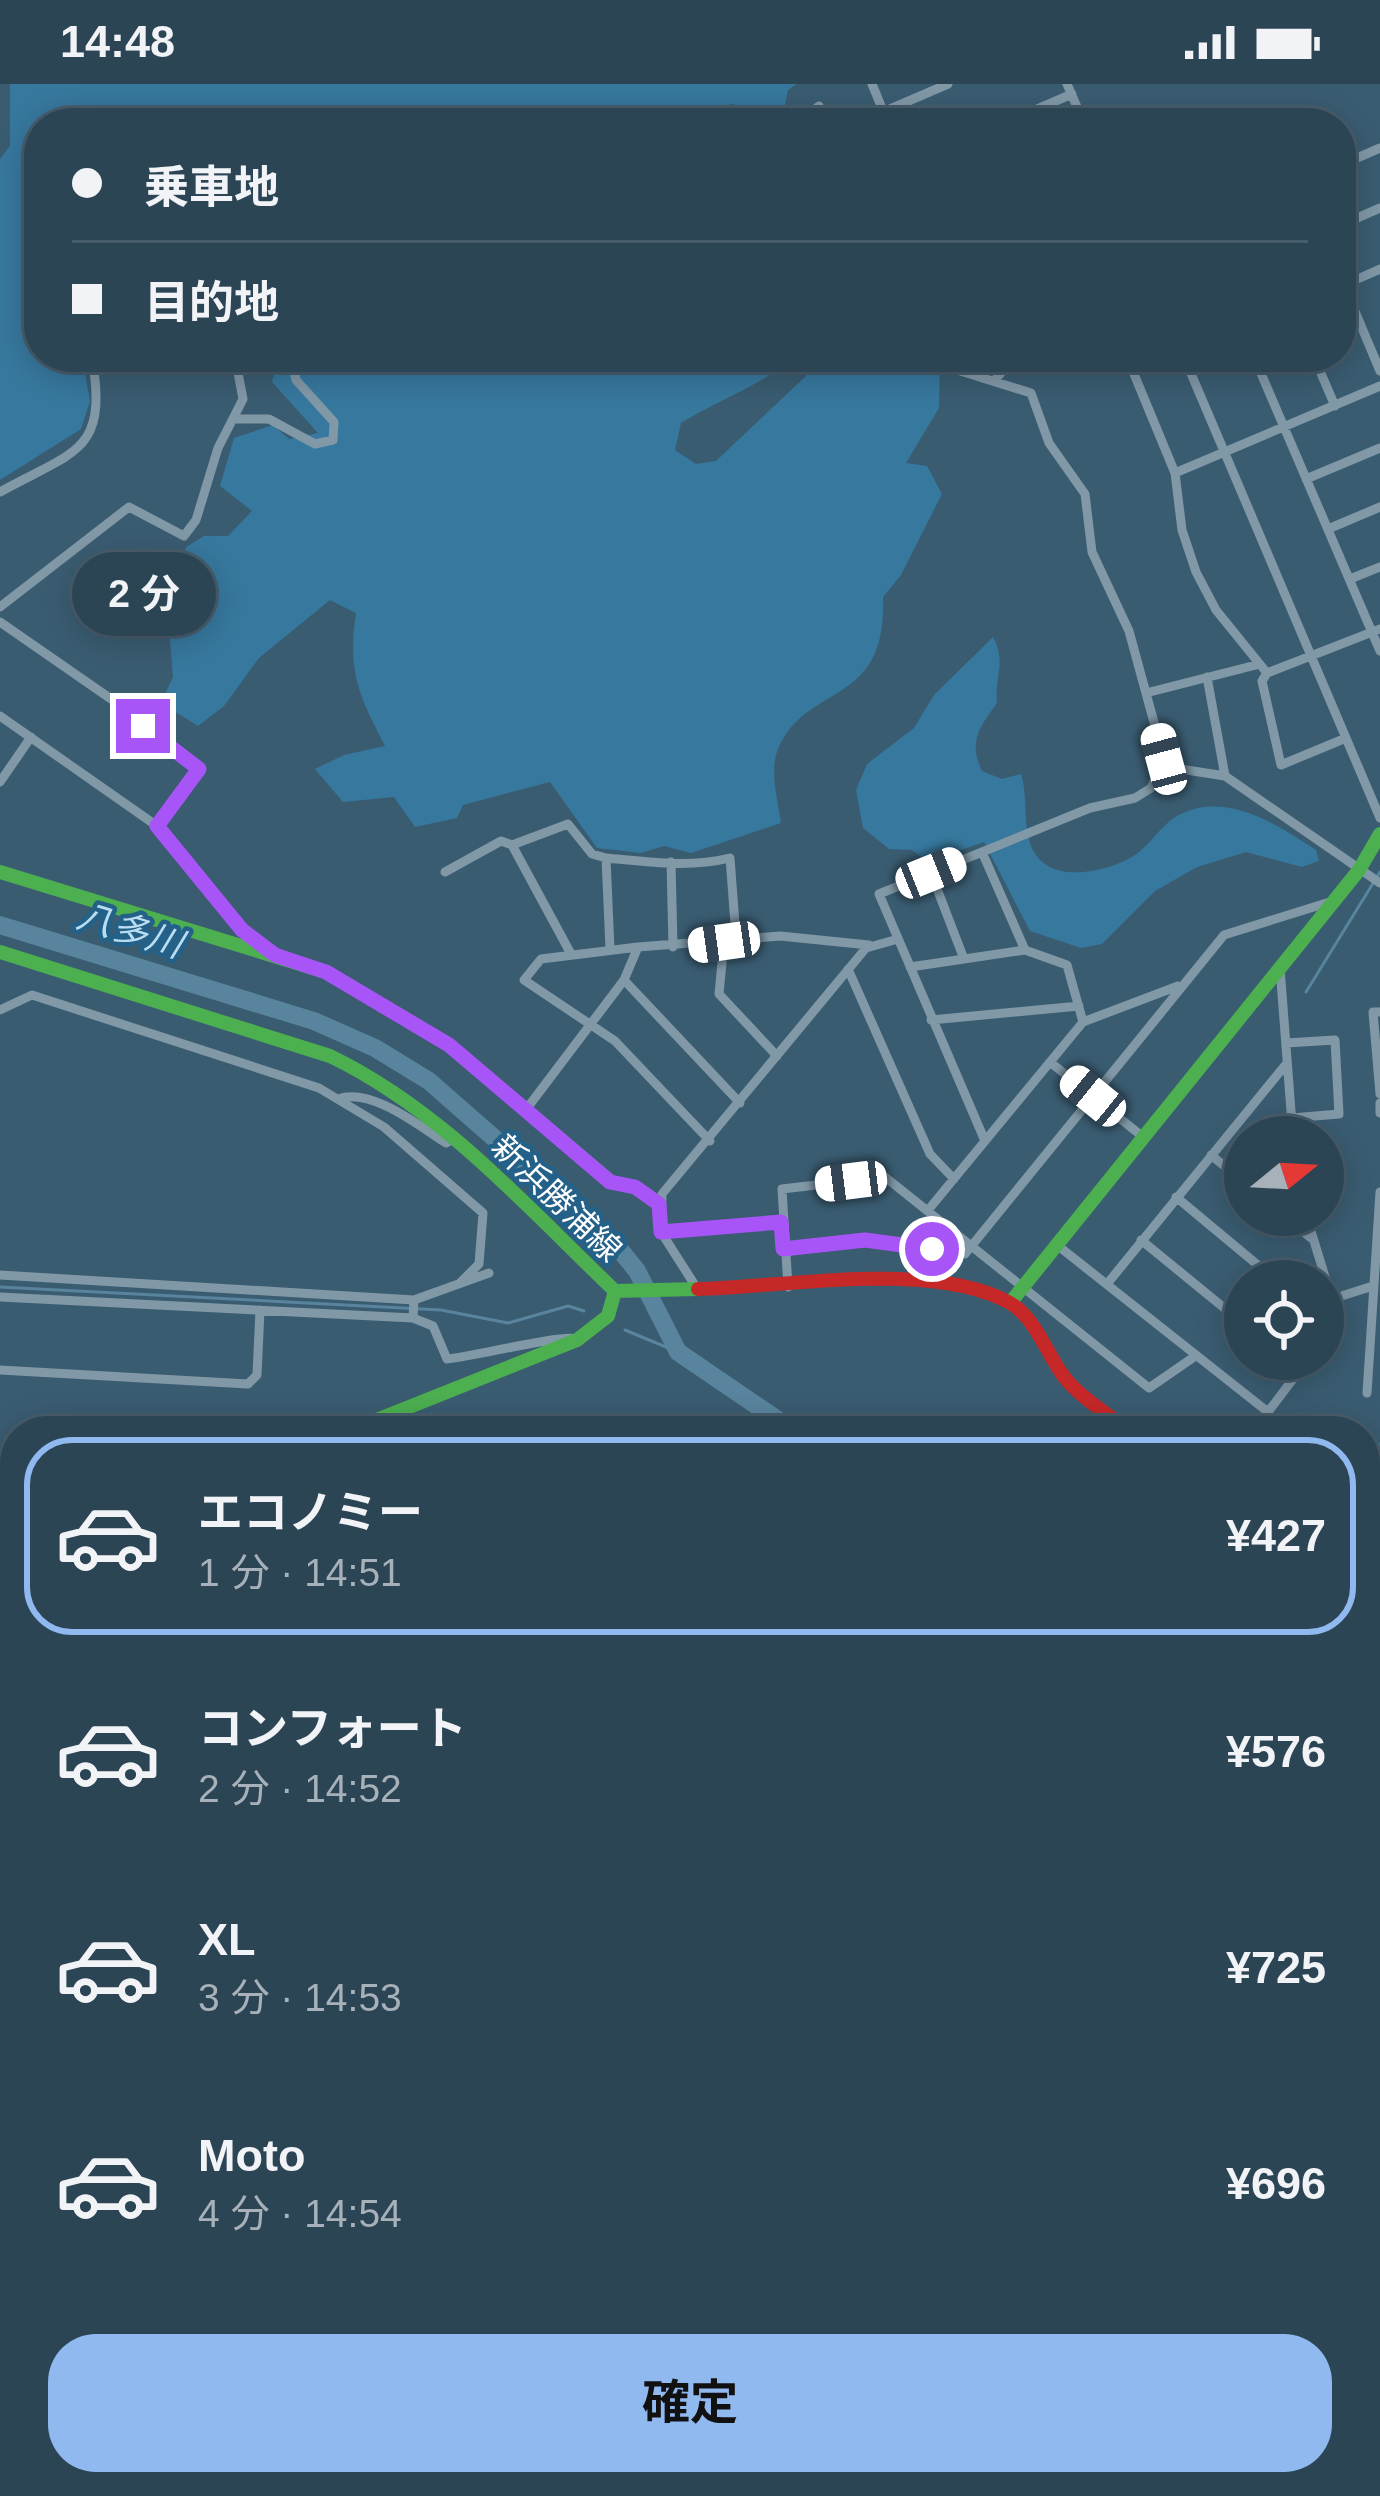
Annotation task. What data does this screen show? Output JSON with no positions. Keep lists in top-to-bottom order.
{
  "streets": {
    "street": ["新浜勝浦線"]
  },
  "water": ["八多川"],
  "north": "right",
  "page": {
    "status": "14:48",
    "banner": ["乗車地", "目的地"],
    "bubble": "2 分",
    "list": [
      {
        "name": "エコノミー",
        "note": "1 分 · 14:51",
        "value": "¥427"
      },
      {
        "name": "コンフォート",
        "note": "2 分 · 14:52",
        "value": "¥576"
      },
      {
        "name": "XL",
        "note": "3 分 · 14:53",
        "value": "¥725"
      },
      {
        "name": "Moto",
        "note": "4 分 · 14:54",
        "value": "¥696"
      }
    ],
    "buttons": "確定"
  }
}
